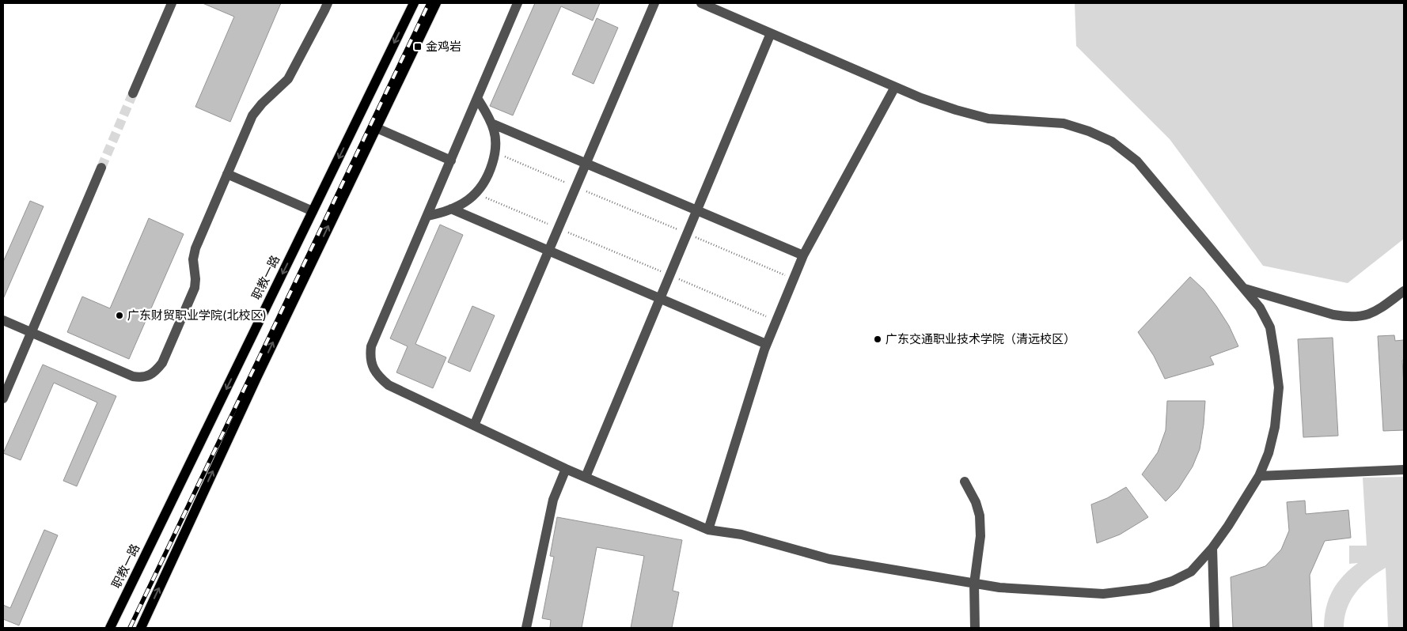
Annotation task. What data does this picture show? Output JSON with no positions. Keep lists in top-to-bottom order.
{
  "streets": {
    "main road": ["职教一路"]
  },
  "places": {
    "transit": ["金鸡岩"],
    "other": ["广东财贸职业学院(北校区)", "广东交通职业技术学院（清远校区）"]
  }
}
